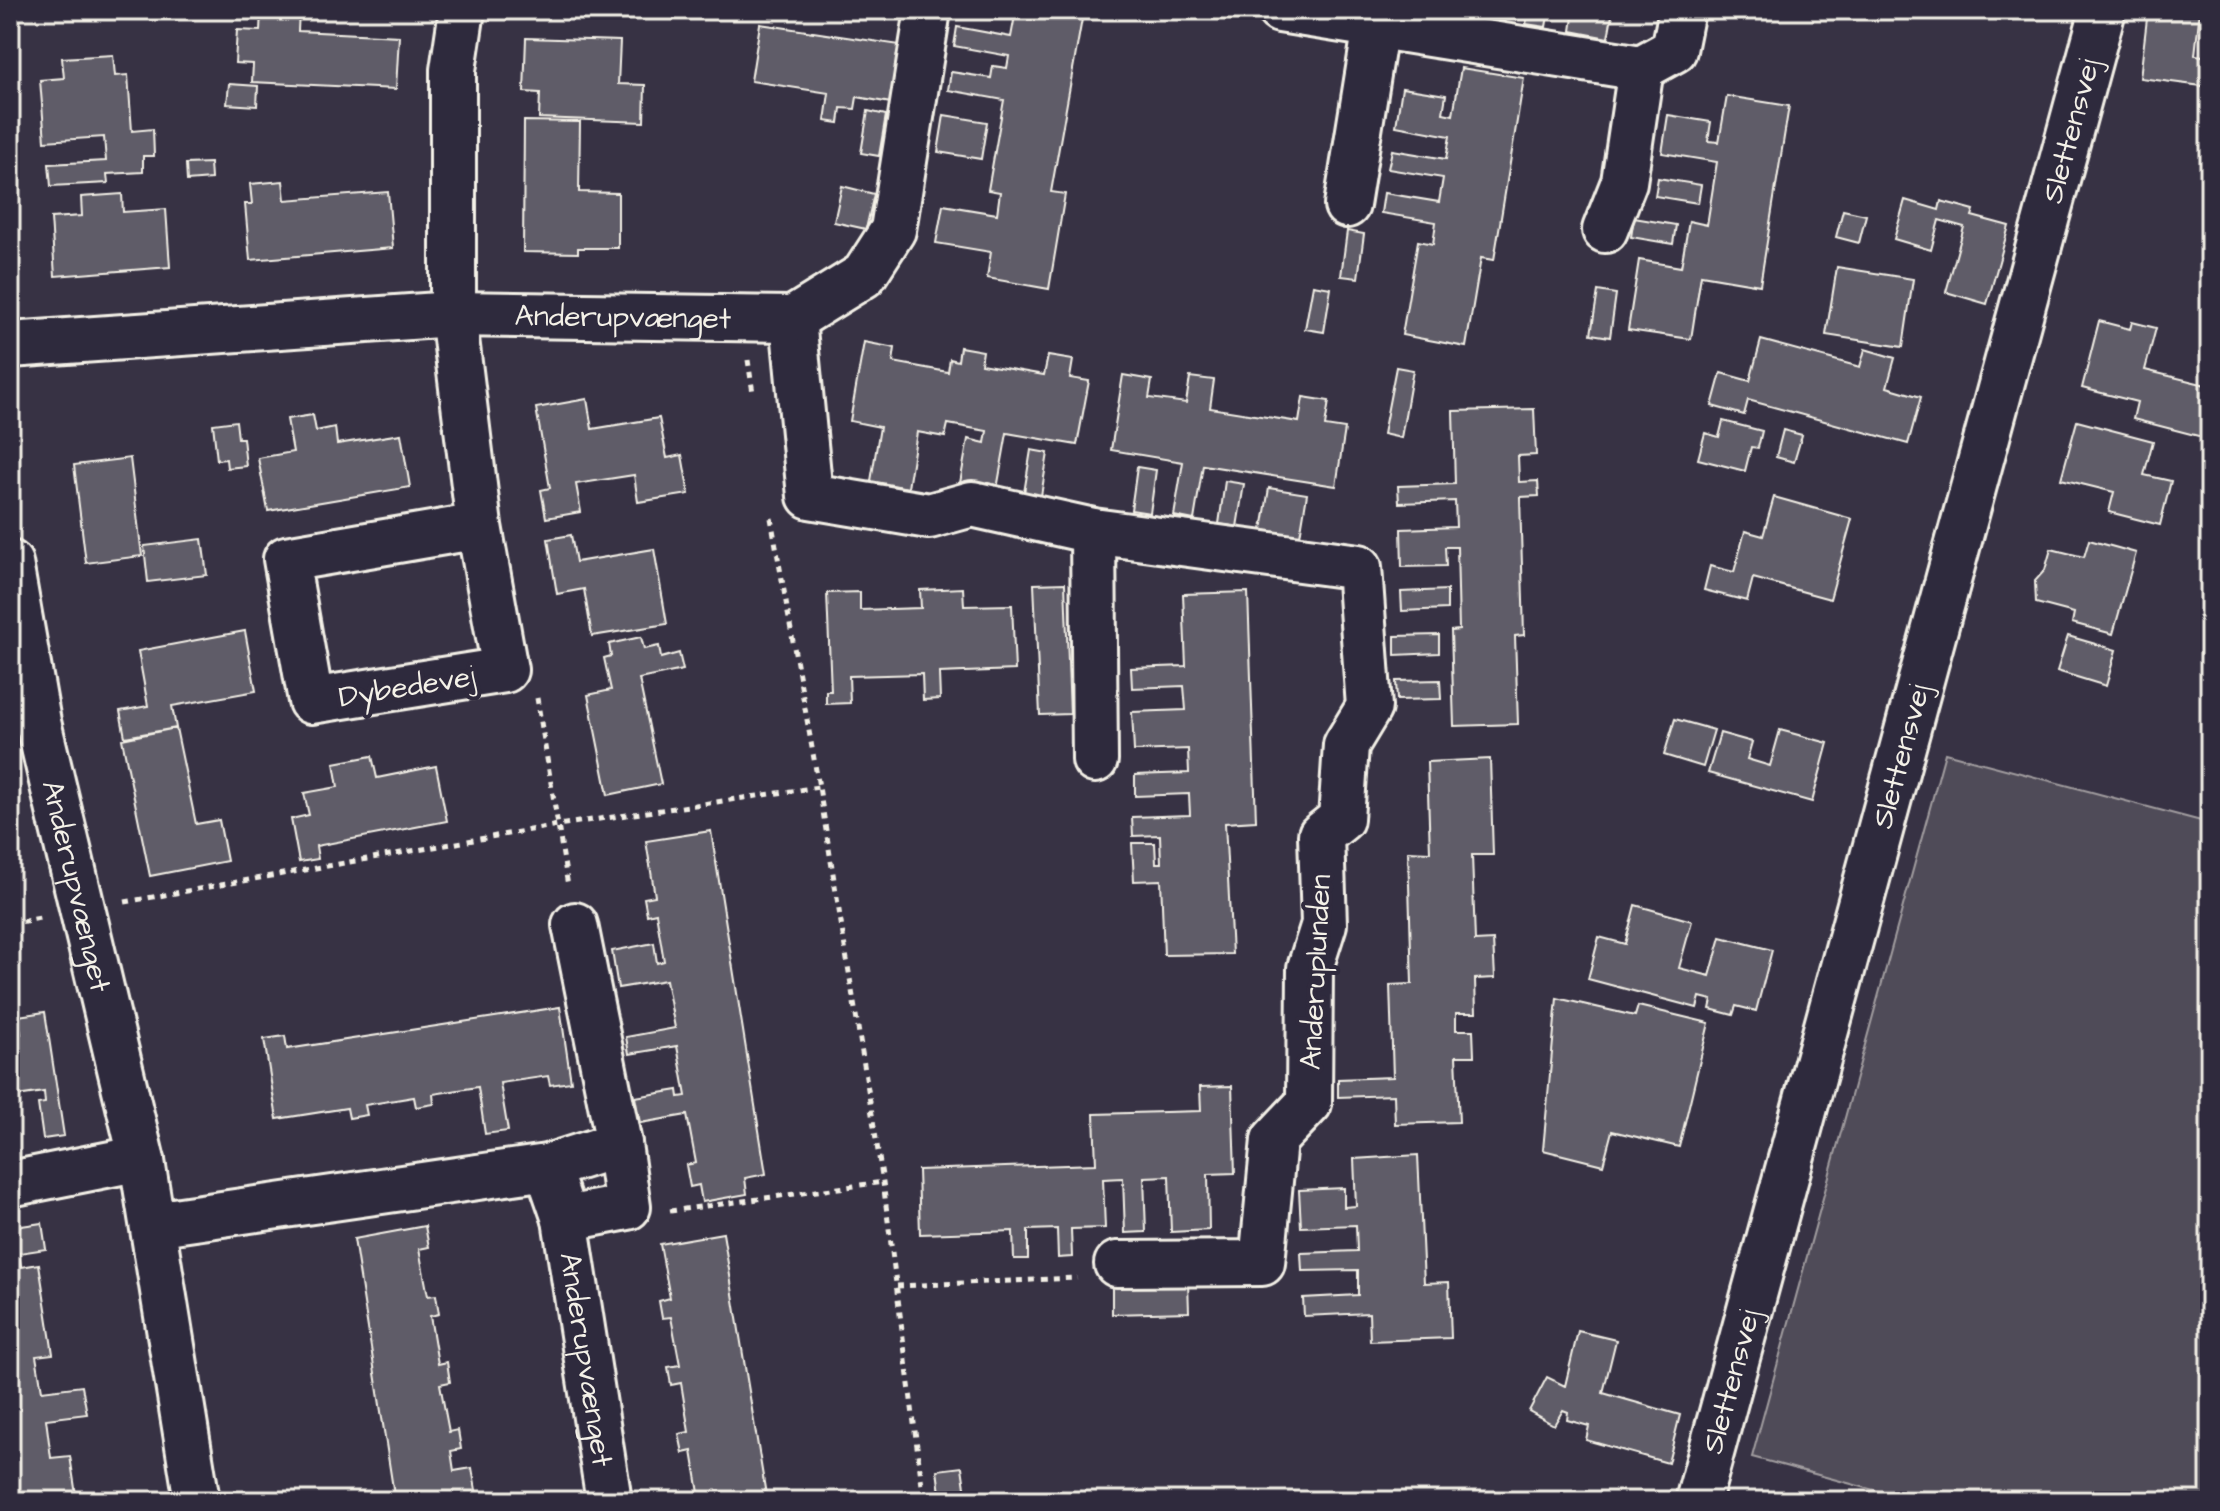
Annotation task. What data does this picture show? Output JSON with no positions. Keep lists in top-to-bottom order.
{
  "streets": {
    "street": [
      "Slettensvej",
      "Anderupvænget",
      "Dybedevej",
      "Anderuplunden"
    ]
  },
  "crossings": [
    ["Anderupvænget", "Dybedevej"],
    ["Anderupvænget", "Anderuplunden"]
  ]
}
